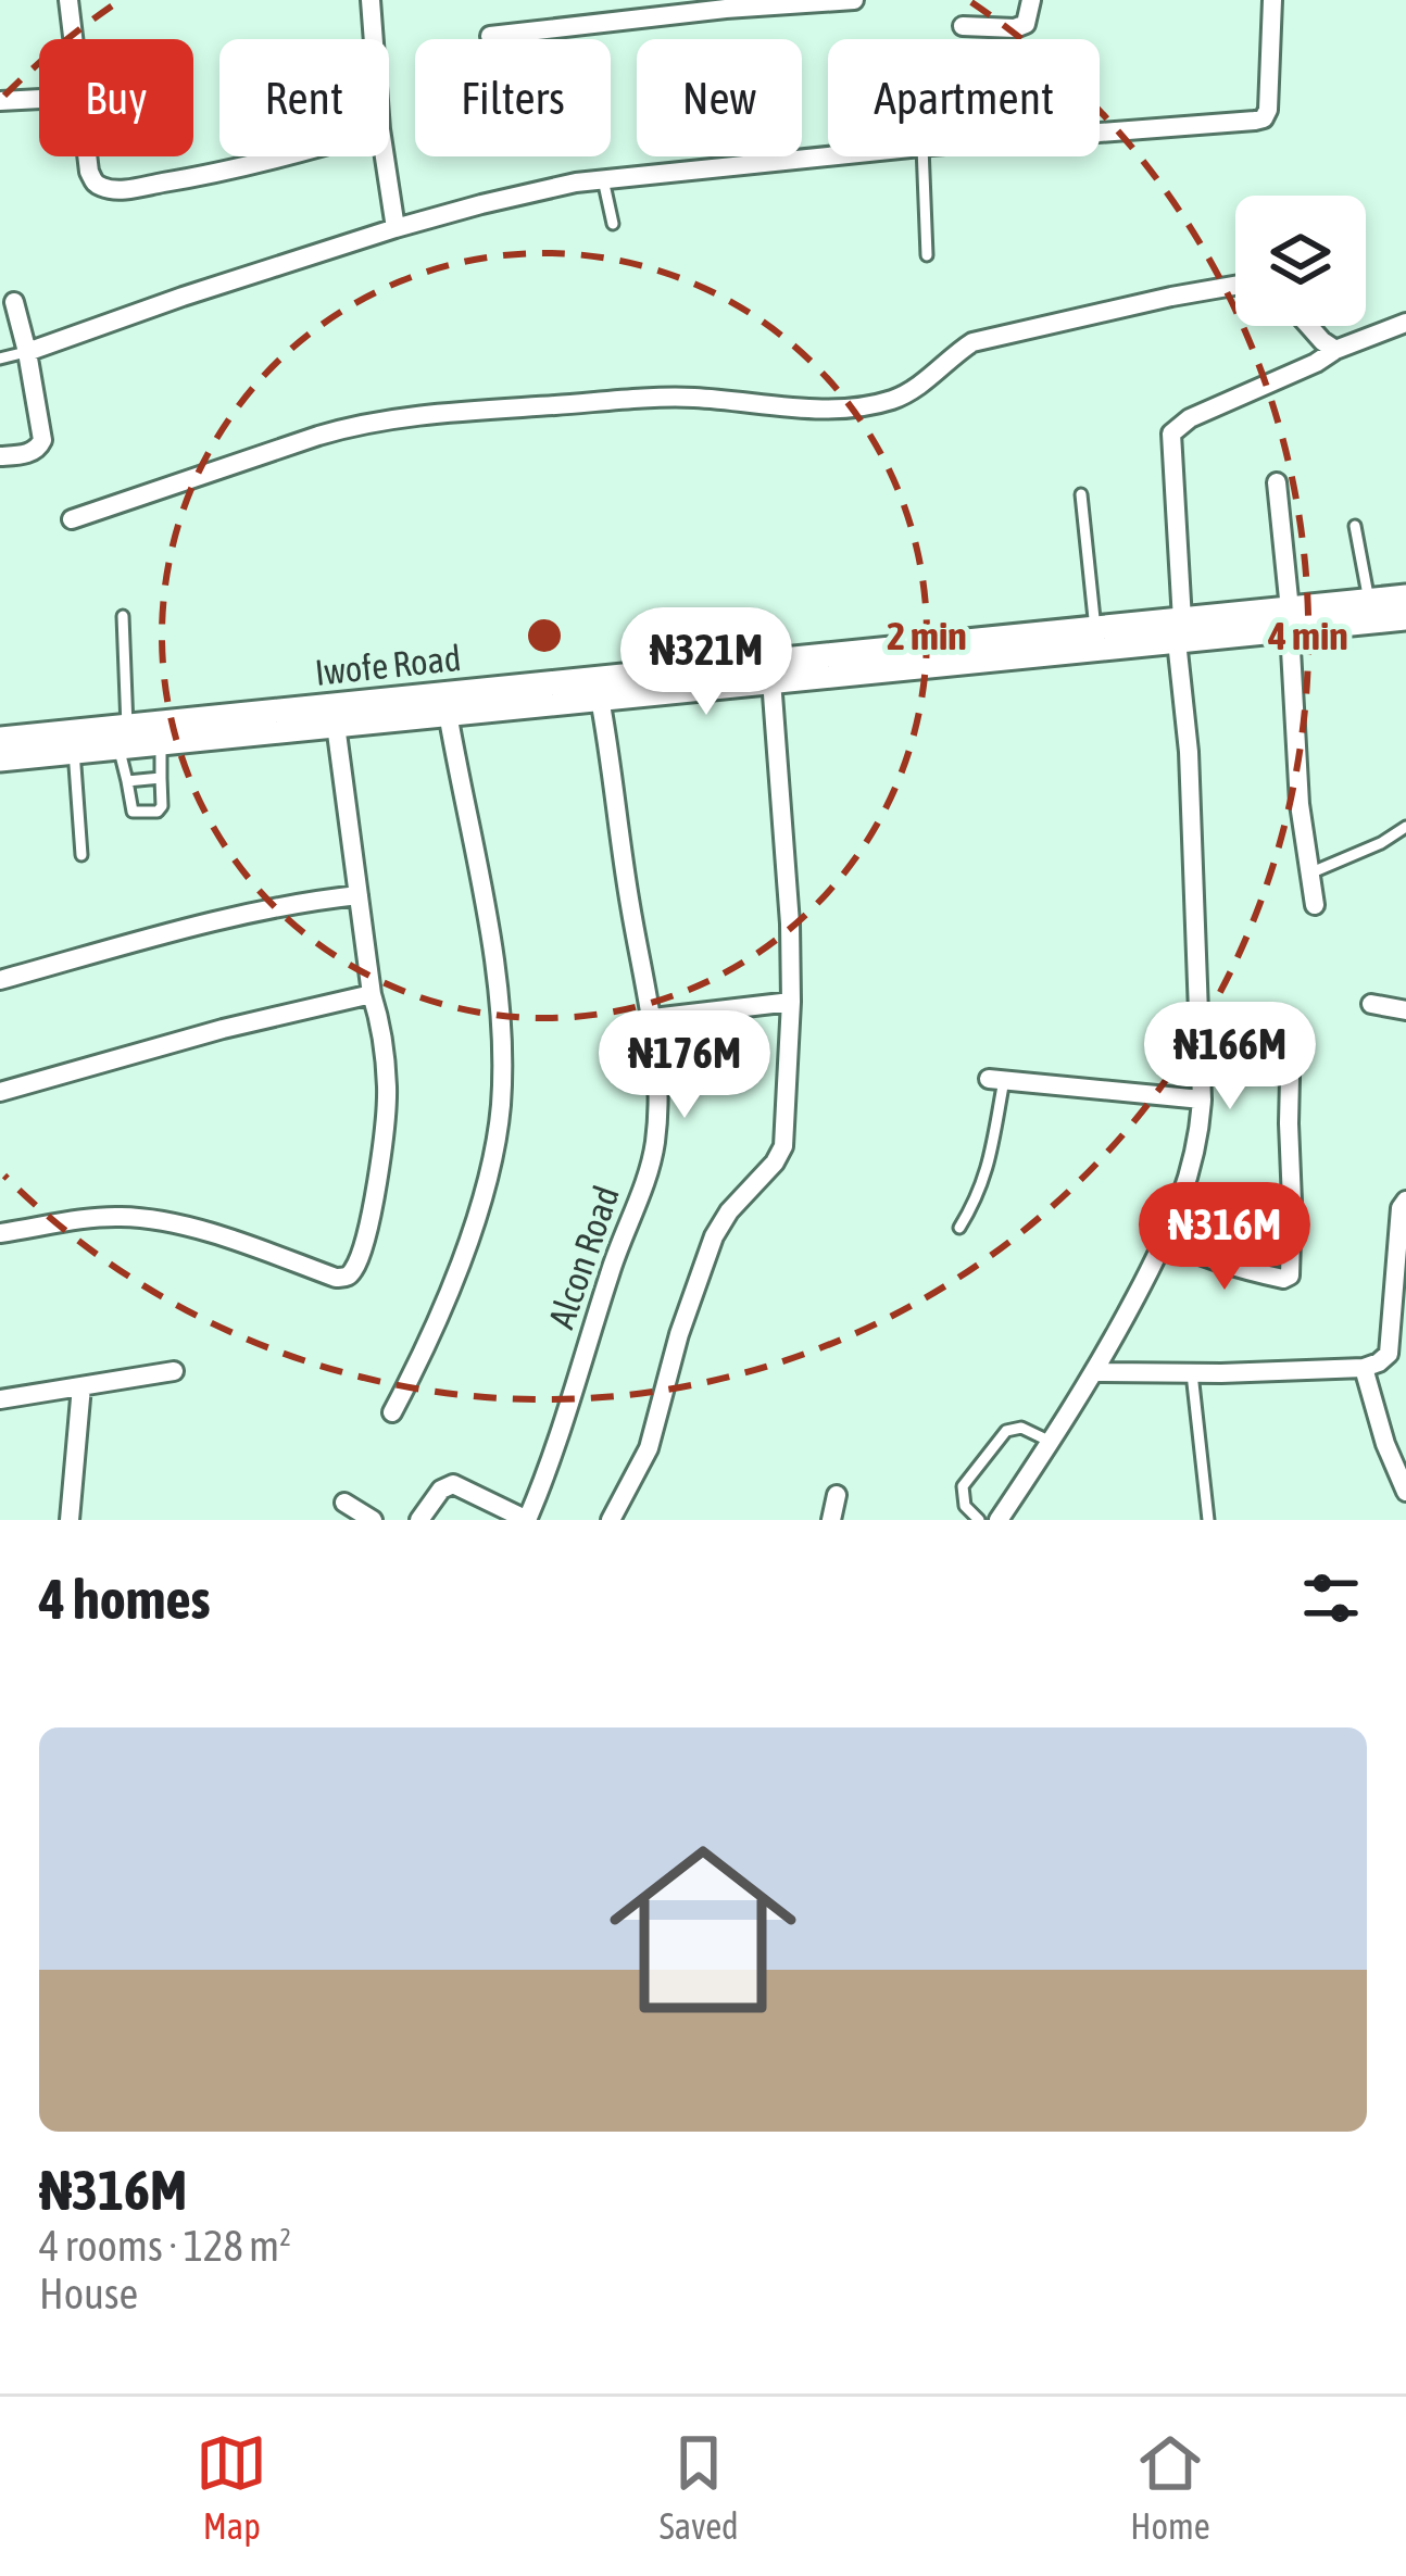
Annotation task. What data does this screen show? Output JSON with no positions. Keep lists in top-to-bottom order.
{
  "streets": {
    "street": ["Iwofe Road", "Alcon Road"]
  },
  "crossings": [
    ["Iwofe Road", "Alcon Road"]
  ],
  "page": {
    "chip": [
      "Buy",
      "Rent",
      "Filters",
      "New",
      "Apartment"
    ],
    "price": [
      "₦321M",
      "₦166M",
      "₦176M",
      "₦316M"
    ],
    "heading": "4 homes",
    "list": [
      {
        "name": "₦316M",
        "note": "4 rooms · 128 m² · House"
      }
    ],
    "tabs": ["Map", "Saved", "Home"]
  },
  "rings": ["2 min", "4 min"]
}
